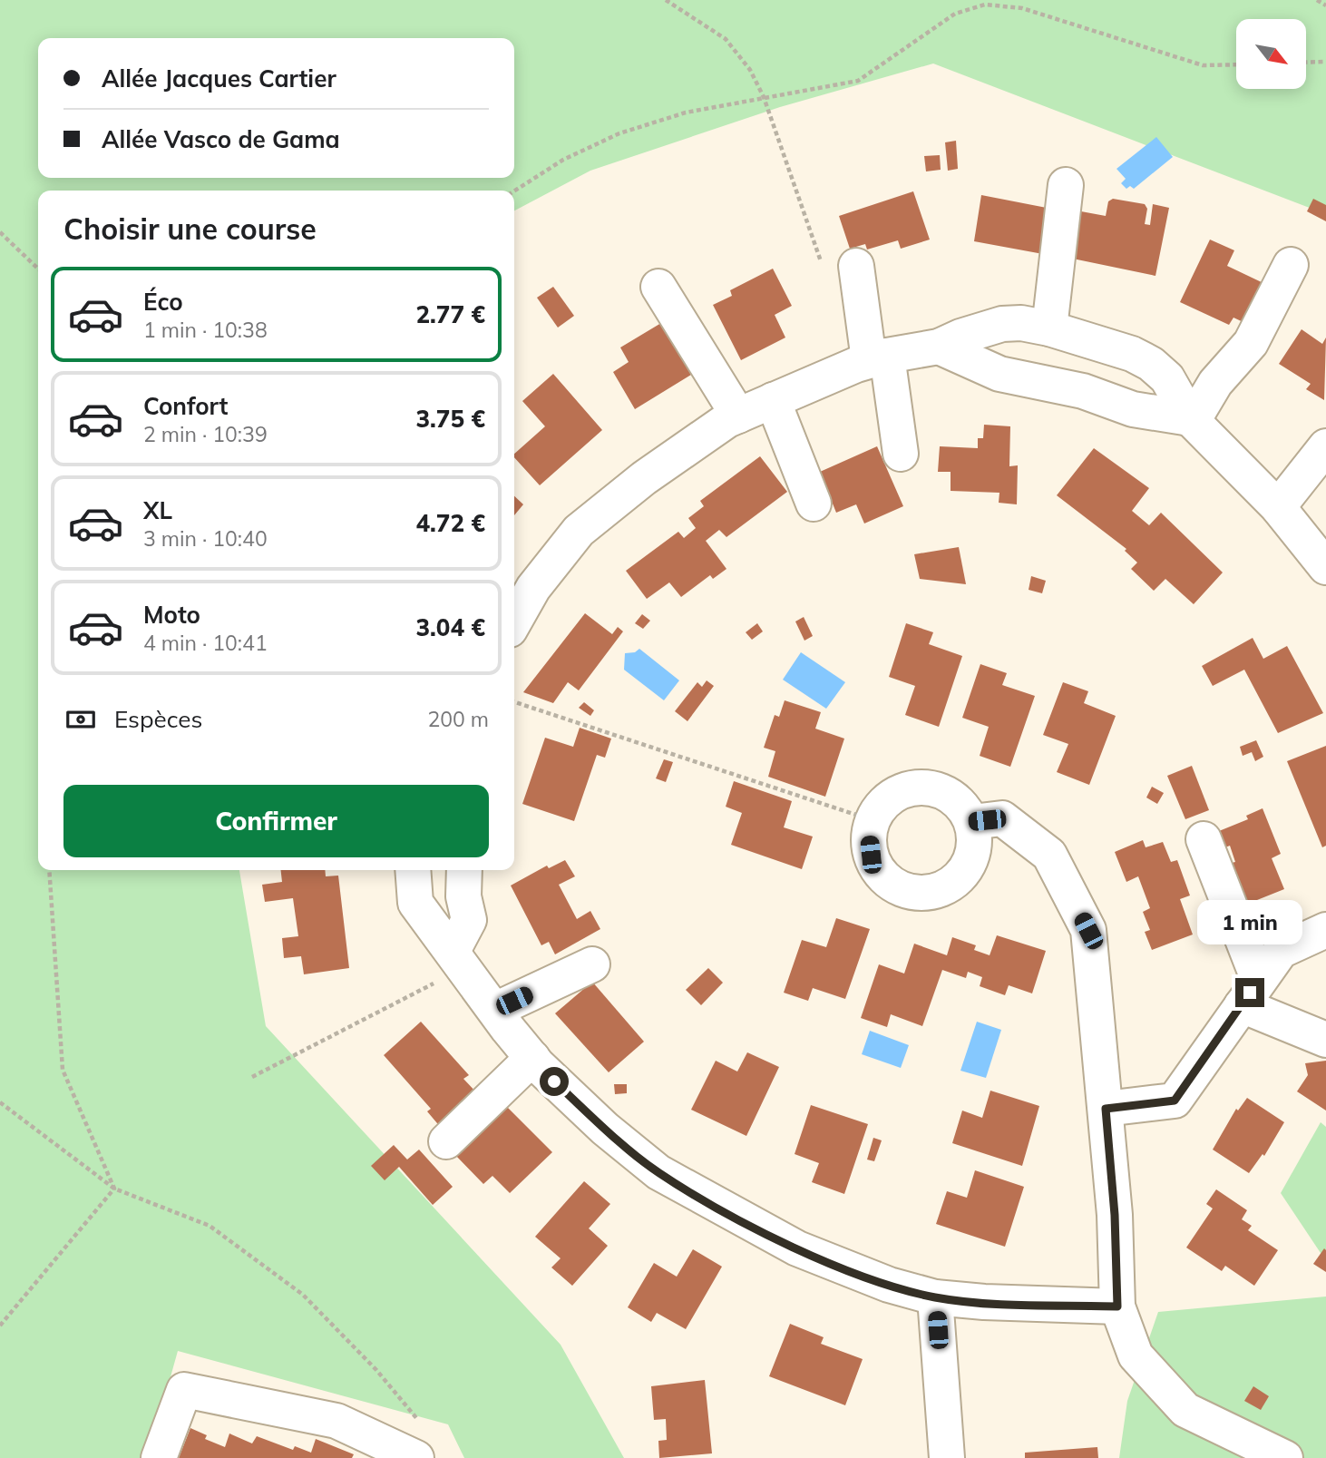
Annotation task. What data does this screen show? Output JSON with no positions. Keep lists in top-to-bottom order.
{
  "north": "bottom right",
  "page": {
    "banner": ["Allée Jacques Cartier", "Allée Vasco de Gama"],
    "heading": "Choisir une course",
    "list": [
      {
        "name": "Éco",
        "note": "1 min · 10:38",
        "value": "2.77 €"
      },
      {
        "name": "Confort",
        "note": "2 min · 10:39",
        "value": "3.75 €"
      },
      {
        "name": "XL",
        "note": "3 min · 10:40",
        "value": "4.72 €"
      },
      {
        "name": "Moto",
        "note": "4 min · 10:41",
        "value": "3.04 €"
      }
    ],
    "pay": ["Espèces", "200 m"],
    "buttons": "Confirmer",
    "bubble": "1 min"
  }
}
